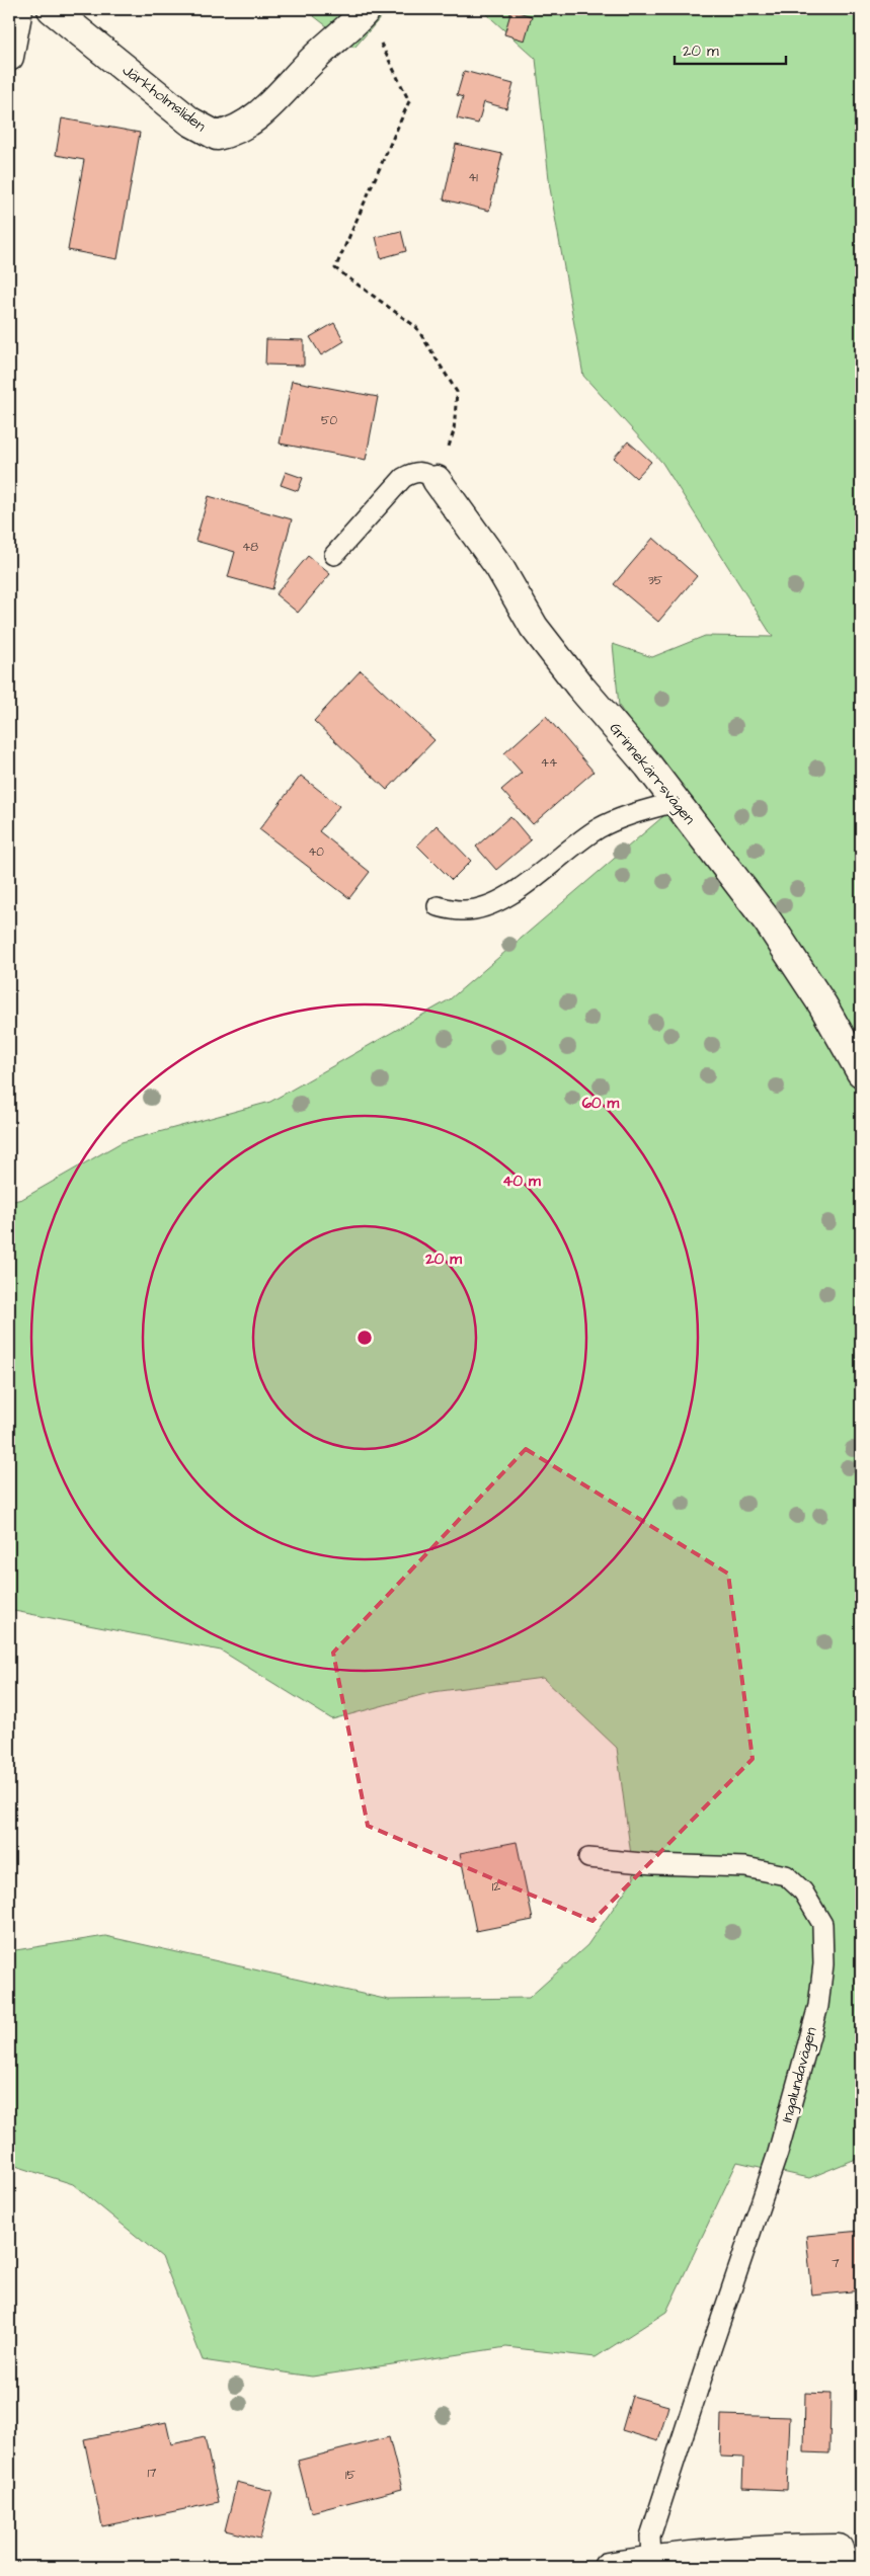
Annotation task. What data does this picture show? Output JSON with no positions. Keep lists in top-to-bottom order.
{
  "streets": {
    "street": ["Järkholmsliden", "Grinnekärrsvägen"],
    "lane": ["Ingalundavägen"]
  },
  "house_numbers": [
    "41",
    "50",
    "48",
    "35",
    "44",
    "40",
    "12",
    "7",
    "17",
    "15"
  ],
  "scale_bar": "20 m",
  "rings": ["60 m", "40 m", "20 m"]
}
